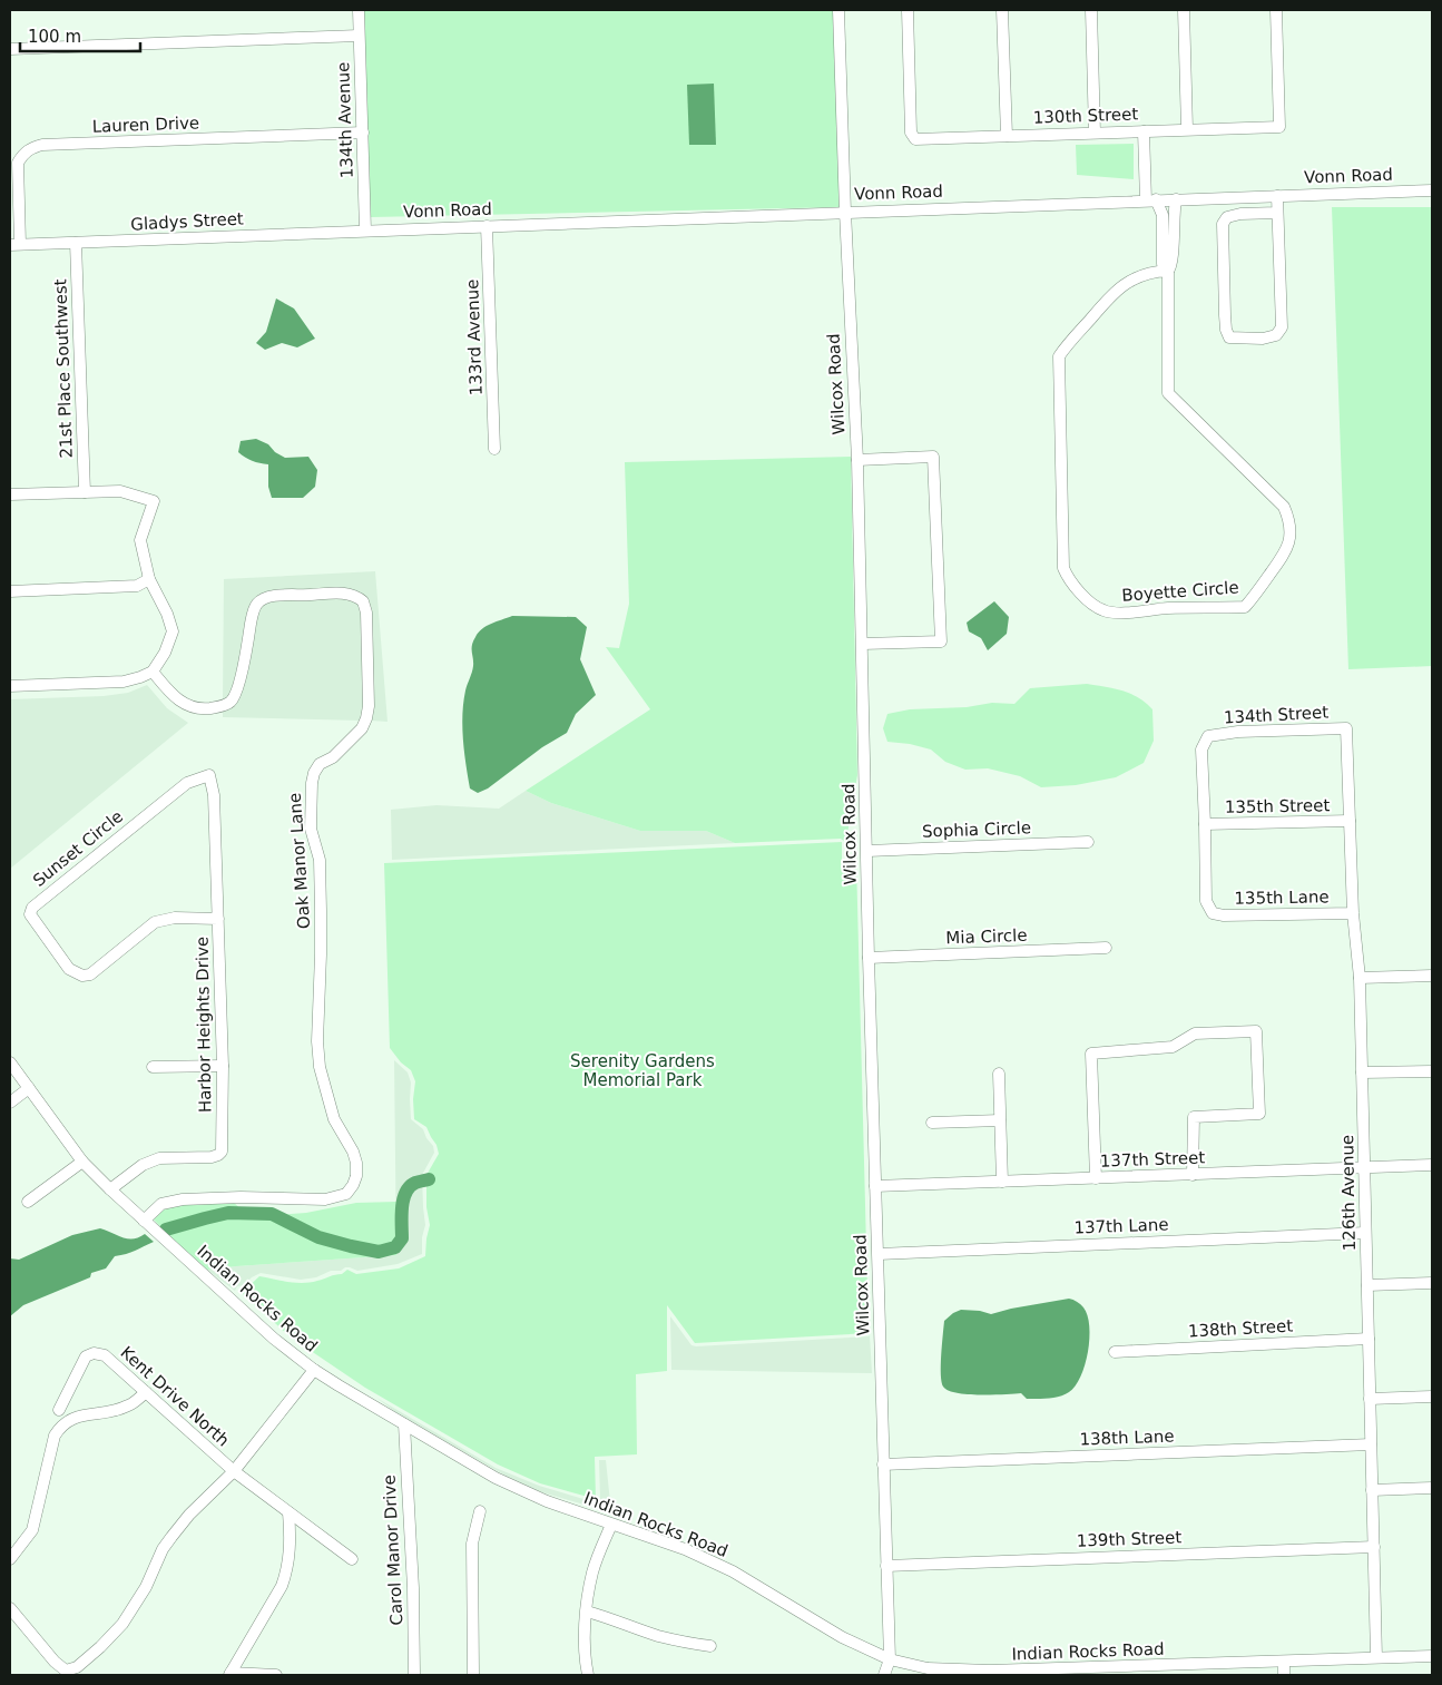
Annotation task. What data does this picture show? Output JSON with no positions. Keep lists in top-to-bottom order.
{
  "streets": {
    "street": [
      "130th Street",
      "134th Avenue",
      "Lauren Drive",
      "Vonn Road",
      "Gladys Street",
      "133rd Avenue",
      "21st Place Southwest",
      "Wilcox Road",
      "Boyette Circle",
      "134th Street",
      "135th Street",
      "Sophia Circle",
      "Sunset Circle",
      "Oak Manor Lane",
      "135th Lane",
      "Mia Circle",
      "Harbor Heights Drive",
      "137th Street",
      "126th Avenue",
      "137th Lane",
      "Indian Rocks Road",
      "138th Street",
      "Kent Drive North",
      "138th Lane",
      "139th Street",
      "Carol Manor Drive"
    ]
  },
  "crossings": [
    ["130th Street", "Boyette Circle"],
    ["134th Avenue", "Lauren Drive"],
    ["134th Avenue", "Vonn Road"],
    ["134th Avenue", "Gladys Street"],
    ["Lauren Drive", "Gladys Street"],
    ["Vonn Road", "Gladys Street"],
    ["Vonn Road", "133rd Avenue"],
    ["Vonn Road", "Wilcox Road"],
    ["Vonn Road", "Boyette Circle"],
    ["Gladys Street", "21st Place Southwest"],
    ["Wilcox Road", "Sophia Circle"],
    ["Wilcox Road", "Mia Circle"],
    ["Wilcox Road", "137th Street"],
    ["Wilcox Road", "137th Lane"],
    ["Wilcox Road", "Indian Rocks Road"],
    ["Wilcox Road", "138th Lane"],
    ["Wilcox Road", "139th Street"],
    ["134th Street", "135th Street"],
    ["134th Street", "135th Lane"],
    ["134th Street", "126th Avenue"],
    ["135th Street", "135th Lane"],
    ["135th Street", "126th Avenue"],
    ["Sunset Circle", "Harbor Heights Drive"],
    ["Oak Manor Lane", "Indian Rocks Road"],
    ["135th Lane", "126th Avenue"],
    ["Harbor Heights Drive", "Indian Rocks Road"],
    ["137th Street", "126th Avenue"],
    ["126th Avenue", "137th Lane"],
    ["126th Avenue", "Indian Rocks Road"],
    ["126th Avenue", "138th Street"],
    ["126th Avenue", "138th Lane"],
    ["126th Avenue", "139th Street"],
    ["Indian Rocks Road", "Carol Manor Drive"]
  ],
  "parks": ["Serenity Gardens Memorial Park"],
  "scale_bar": "100 m"
}
